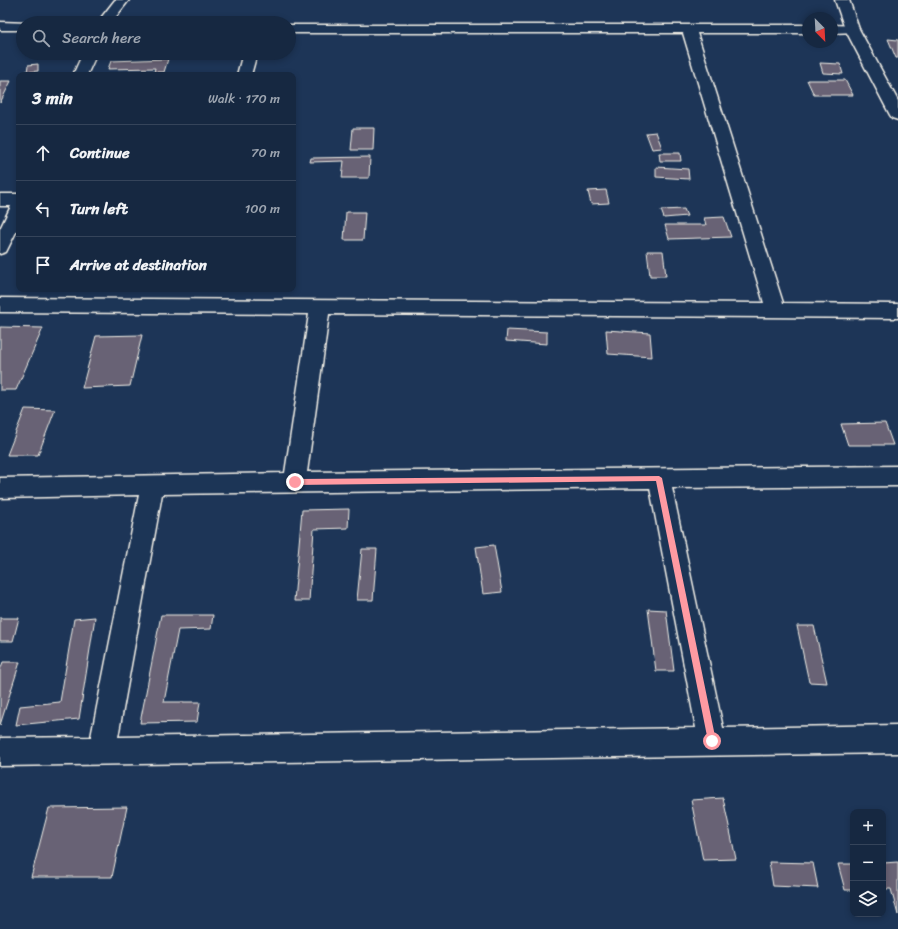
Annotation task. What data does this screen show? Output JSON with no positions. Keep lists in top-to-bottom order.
{
  "north": "bottom right",
  "page": {
    "search": "Search here",
    "heading": ["3 min", "Walk · 170 m"],
    "list": [
      ["Continue", "70 m"],
      ["Turn left", "100 m"],
      "Arrive at destination"
    ],
    "map_buttons": ["+", "−"]
  }
}
